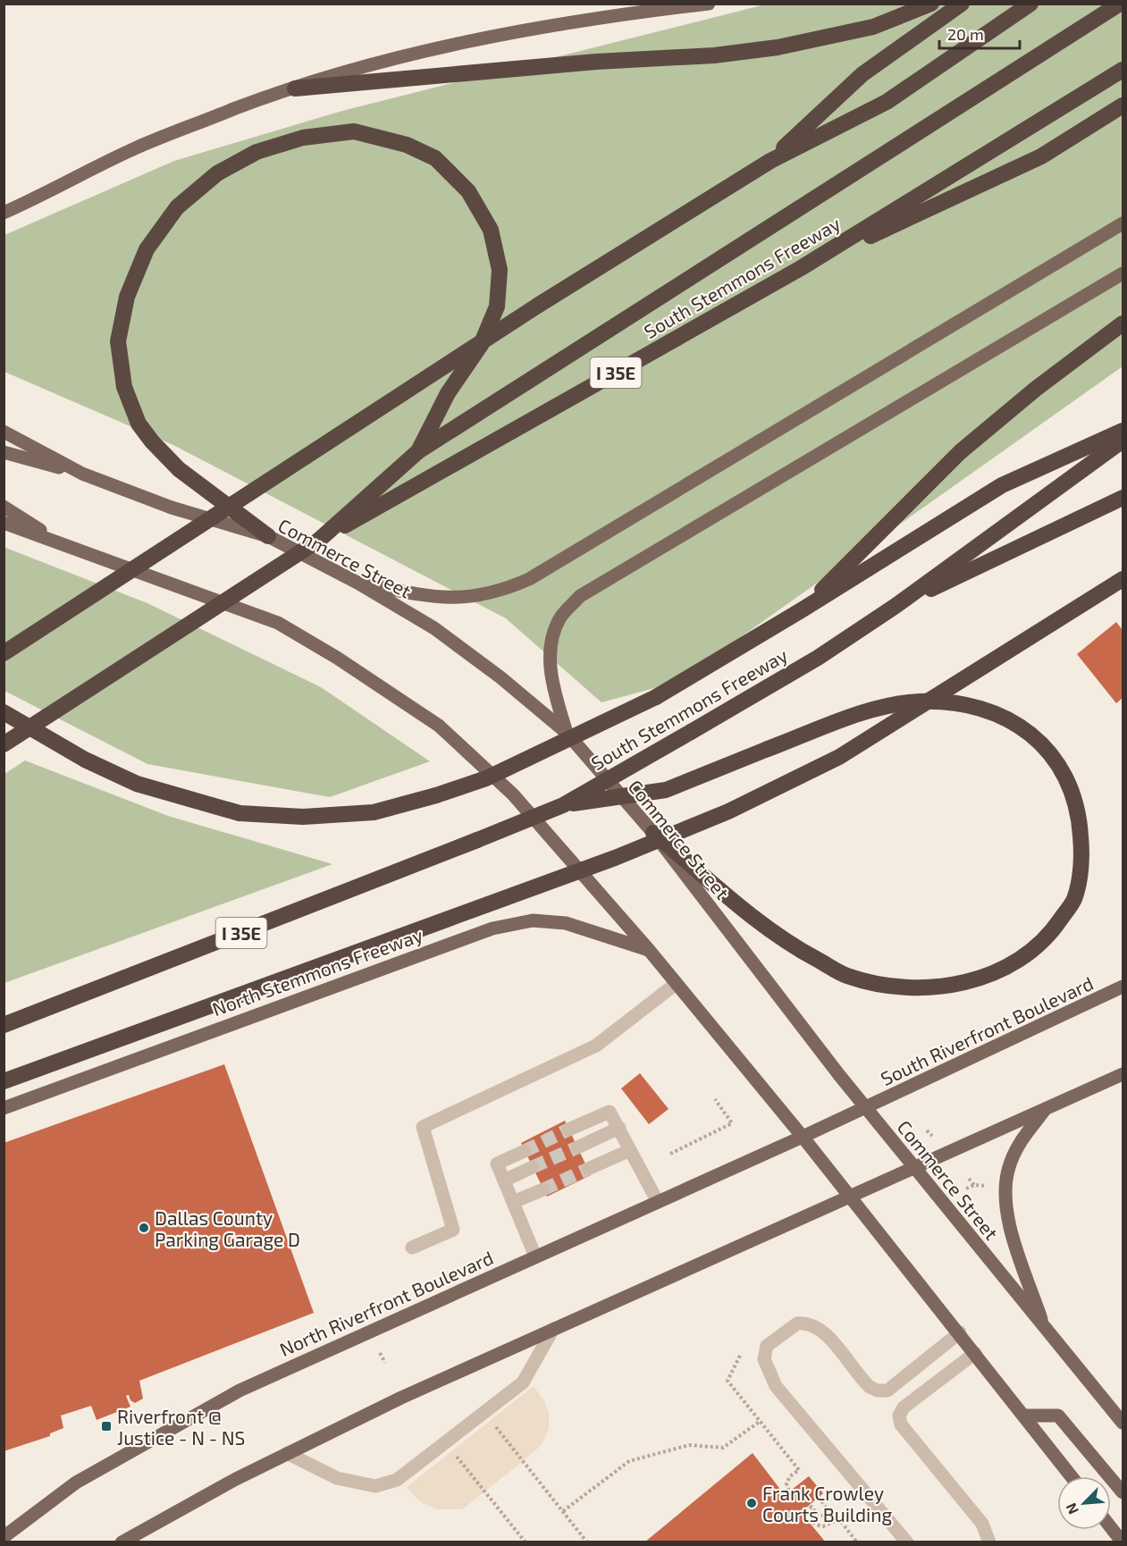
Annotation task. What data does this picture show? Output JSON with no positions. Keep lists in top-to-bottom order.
{
  "streets": {
    "highway": ["South Stemmons Freeway", "I 35E"],
    "main road": [
      "Commerce Street",
      "North Stemmons Freeway",
      "South Riverfront Boulevard",
      "North Riverfront Boulevard"
    ]
  },
  "crossings": [
    ["South Stemmons Freeway", "I 35E"],
    ["Commerce Street", "South Riverfront Boulevard"],
    ["South Riverfront Boulevard", "North Riverfront Boulevard"]
  ],
  "places": {
    "other": ["Dallas County Parking Garage D", "Frank Crowley Courts Building"],
    "transit": ["Riverfront @ Justice - N - NS"]
  },
  "scale_bar": "20 m",
  "north": "bottom left"
}
